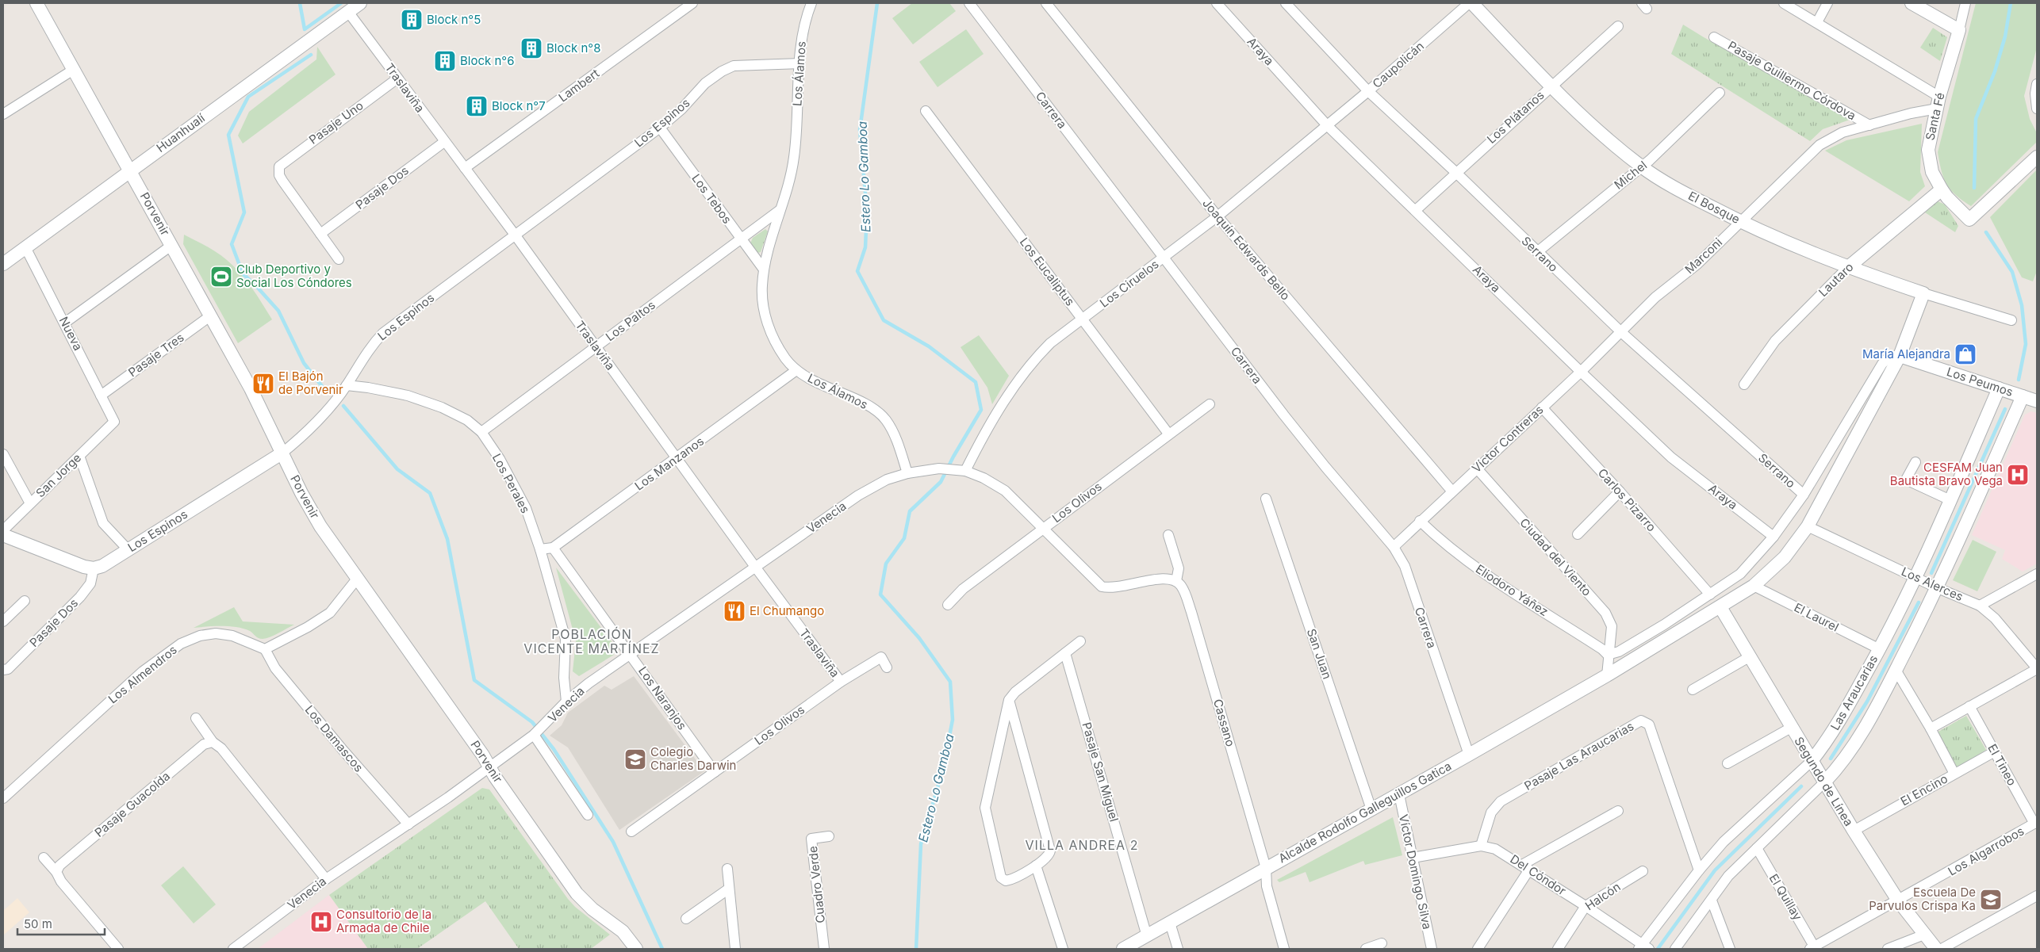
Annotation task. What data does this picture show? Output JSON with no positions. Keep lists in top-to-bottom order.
{
  "streets": {
    "street": [
      "Araya",
      "Caupolicán",
      "Los Álamos",
      "Pasaje Guillermo Córdova",
      "Lambert",
      "Traslaviña",
      "Carrera",
      "Santa Fé",
      "Los Plátanos",
      "Pasaje Uno",
      "Los Espinos",
      "Huanhualí",
      "Michel",
      "Pasaje Dos",
      "Los Tebos",
      "El Bosque",
      "Porvenir",
      "Joaquín Edwards Bello",
      "Serrano",
      "Marconi",
      "Los Eucaliptus",
      "Lautaro",
      "Los Ciruelos",
      "Los Paltos",
      "Nueva",
      "Pasaje Tres",
      "Los Peumos",
      "Víctor Contreras",
      "Los Manzanos",
      "San Jorge",
      "Los Perales",
      "Carlos Pizarro",
      "Los Olivos",
      "Venecia",
      "Ciudad del Viento",
      "Los Alerces",
      "Eliodoro Yáñez",
      "El Laurel",
      "San Juan",
      "Los Almendros",
      "Las Araucarias",
      "Los Naranjos",
      "Cassano",
      "Los Damascos",
      "Pasaje Las Araucarias",
      "El Tineo",
      "Pasaje San Miguel",
      "Segundo de Línea",
      "El Encino",
      "Pasaje Guacolda",
      "Alcalde Rodolfo Galleguillos Gatica",
      "Los Algarrobos",
      "Víctor Domingo Silva",
      "Del Cóndor",
      "Cuadro Verde",
      "Halcón",
      "El Quillay"
    ]
  },
  "crossings": [
    ["Araya", "Caupolicán"],
    ["Araya", "Los Plátanos"],
    ["Araya", "Los Ciruelos"],
    ["Araya", "Víctor Contreras"],
    ["Caupolicán", "Serrano"],
    ["Caupolicán", "Los Ciruelos"],
    ["Los Álamos", "Los Espinos"],
    ["Los Álamos", "Los Tebos"],
    ["Los Álamos", "Los Paltos"],
    ["Los Álamos", "Los Manzanos"],
    ["Los Álamos", "Venecia"],
    ["Pasaje Guillermo Córdova", "Marconi"],
    ["Lambert", "Traslaviña"],
    ["Traslaviña", "Pasaje Uno"],
    ["Traslaviña", "Los Espinos"],
    ["Traslaviña", "Huanhualí"],
    ["Traslaviña", "Pasaje Dos"],
    ["Traslaviña", "Los Paltos"],
    ["Traslaviña", "Los Manzanos"],
    ["Traslaviña", "Los Olivos"],
    ["Traslaviña", "Venecia"],
    ["Carrera", "Los Ciruelos"],
    ["Carrera", "Víctor Contreras"],
    ["Carrera", "Alcalde Rodolfo Galleguillos Gatica"],
    ["Santa Fé", "Marconi"],
    ["Santa Fé", "Lautaro"],
    ["Los Plátanos", "El Bosque"],
    ["Los Plátanos", "Serrano"],
    ["Pasaje Uno", "Pasaje Dos"],
    ["Los Espinos", "Pasaje Dos"],
    ["Los Espinos", "Los Tebos"],
    ["Los Espinos", "Porvenir"],
    ["Los Espinos", "Los Perales"],
    ["Huanhualí", "Porvenir"],
    ["Huanhualí", "Nueva"],
    ["Michel", "El Bosque"],
    ["Michel", "Serrano"],
    ["Los Tebos", "Los Paltos"],
    ["El Bosque", "Marconi"],
    ["El Bosque", "Lautaro"],
    ["El Bosque", "Alcalde Rodolfo Galleguillos Gatica"],
    ["Porvenir", "Pasaje Tres"],
    ["Porvenir", "Venecia"],
    ["Joaquín Edwards Bello", "Los Ciruelos"],
    ["Joaquín Edwards Bello", "Víctor Contreras"],
    ["Serrano", "Marconi"],
    ["Serrano", "Víctor Contreras"],
    ["Marconi", "Víctor Contreras"],
    ["Los Eucaliptus", "Los Ciruelos"],
    ["Los Eucaliptus", "Los Olivos"],
    ["Los Paltos", "Los Perales"],
    ["Nueva", "Pasaje Tres"],
    ["Nueva", "San Jorge"],
    ["Los Peumos", "Las Araucarias"],
    ["Los Peumos", "Alcalde Rodolfo Galleguillos Gatica"],
    ["Víctor Contreras", "Carlos Pizarro"],
    ["Víctor Contreras", "Ciudad del Viento"],
    ["Víctor Contreras", "Eliodoro Yáñez"],
    ["Los Manzanos", "Los Perales"],
    ["Los Manzanos", "Los Naranjos"],
    ["Los Perales", "Venecia"],
    ["Los Olivos", "Los Naranjos"],
    ["Venecia", "Los Naranjos"],
    ["Venecia", "Los Damascos"],
    ["Ciudad del Viento", "Eliodoro Yáñez"],
    ["Los Alerces", "Las Araucarias"],
    ["Los Alerces", "Alcalde Rodolfo Galleguillos Gatica"],
    ["El Laurel", "Las Araucarias"],
    ["El Laurel", "Alcalde Rodolfo Galleguillos Gatica"],
    ["San Juan", "Alcalde Rodolfo Galleguillos Gatica"],
    ["Los Almendros", "Los Damascos"],
    ["Las Araucarias", "Pasaje Las Araucarias"],
    ["Las Araucarias", "Segundo de Línea"],
    ["Las Araucarias", "Del Cóndor"],
    ["Cassano", "Alcalde Rodolfo Galleguillos Gatica"],
    ["Pasaje Las Araucarias", "Del Cóndor"],
    ["El Tineo", "El Encino"],
    ["El Tineo", "Los Algarrobos"],
    ["Pasaje San Miguel", "Alcalde Rodolfo Galleguillos Gatica"],
    ["Segundo de Línea", "El Encino"],
    ["Segundo de Línea", "Alcalde Rodolfo Galleguillos Gatica"],
    ["Segundo de Línea", "Los Algarrobos"],
    ["Alcalde Rodolfo Galleguillos Gatica", "Víctor Domingo Silva"],
    ["Los Algarrobos", "El Quillay"],
    ["Víctor Domingo Silva", "Del Cóndor"],
    ["Del Cóndor", "Halcón"]
  ],
  "districts": ["POBLACIÓN VICENTE MARTÍNEZ", "VILLA ANDREA 2"],
  "water": ["Estero Lo Gamboa"],
  "places": {
    "building": [
      "Block n°5",
      "Block n°8",
      "Block n°6",
      "Block n°7"
    ],
    "sports": ["Club Deportivo y Social Los Cóndores"],
    "shop": ["María Alejandra"],
    "restaurant": ["El Bajón de Porvenir", "El Chumango"],
    "hospital": ["CESFAM Juan Bautista Bravo Vega", "Consultorio de la Armada de Chile"],
    "school or university": ["Colegio Charles Darwin", "Escuela De Parvulos Crispa Ka"]
  },
  "scale_bar": "50 m"
}
